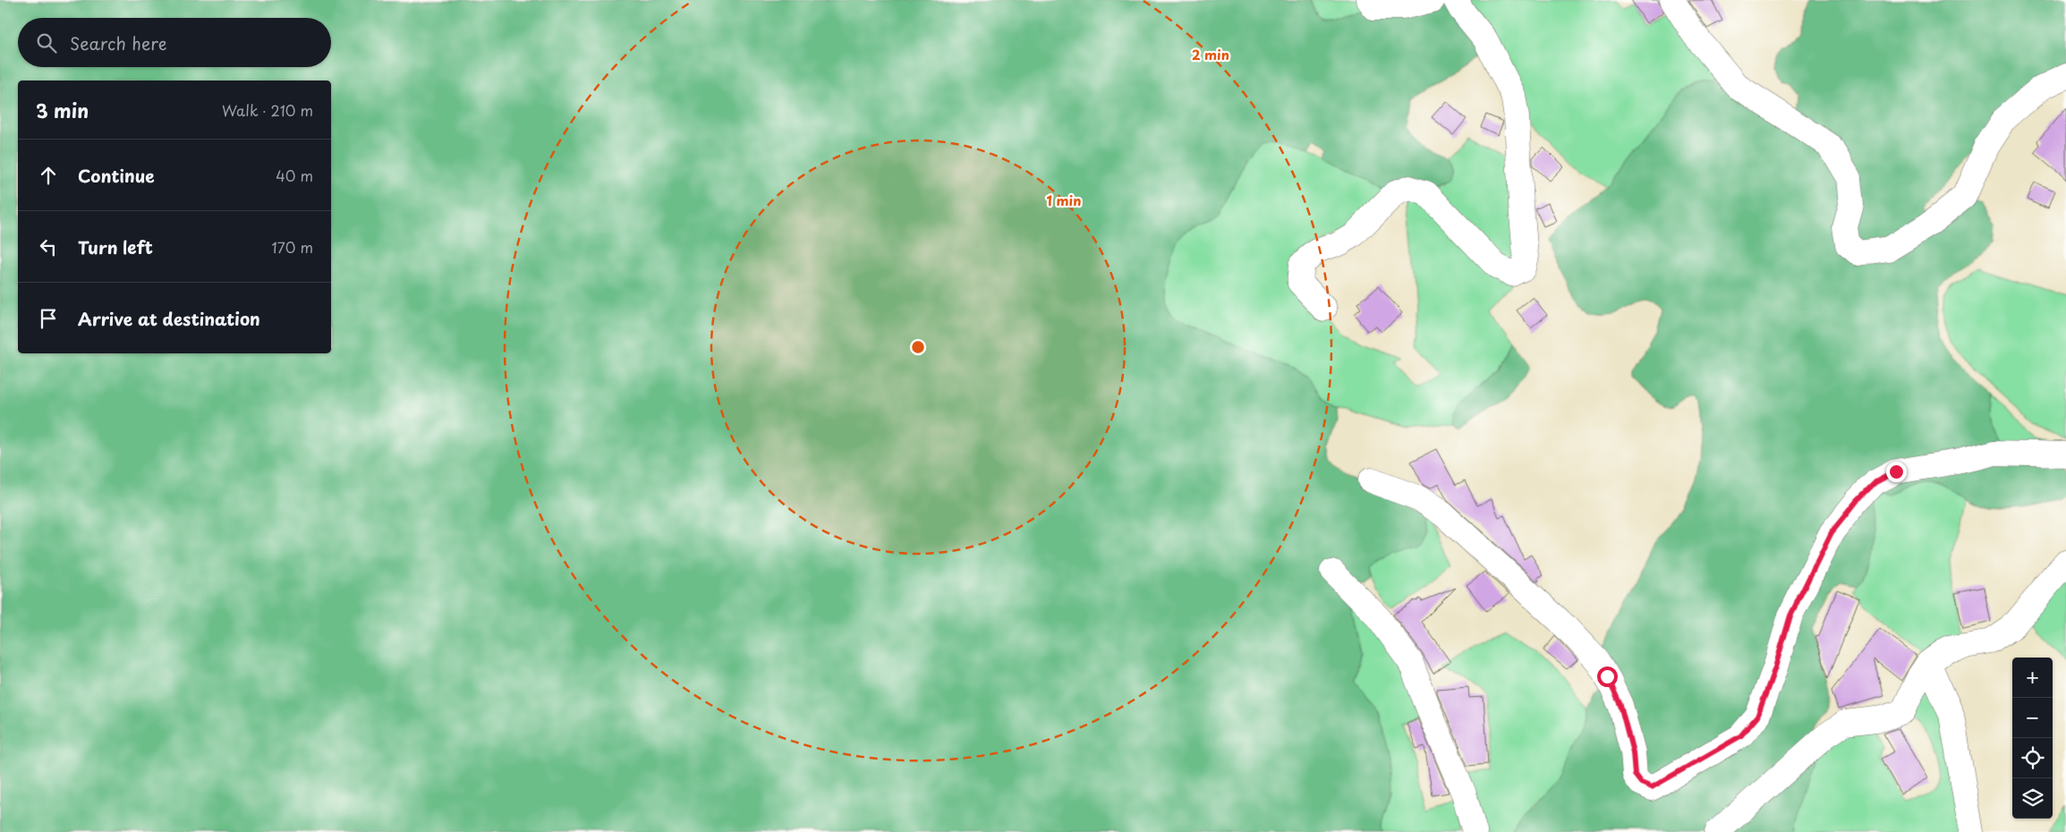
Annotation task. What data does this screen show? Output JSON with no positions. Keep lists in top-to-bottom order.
{
  "page": {
    "search": "Search here",
    "heading": ["3 min", "Walk · 210 m"],
    "list": [
      ["Continue", "40 m"],
      ["Turn left", "170 m"],
      "Arrive at destination"
    ],
    "map_buttons": ["+", "−"]
  },
  "rings": ["2 min", "1 min"]
}
